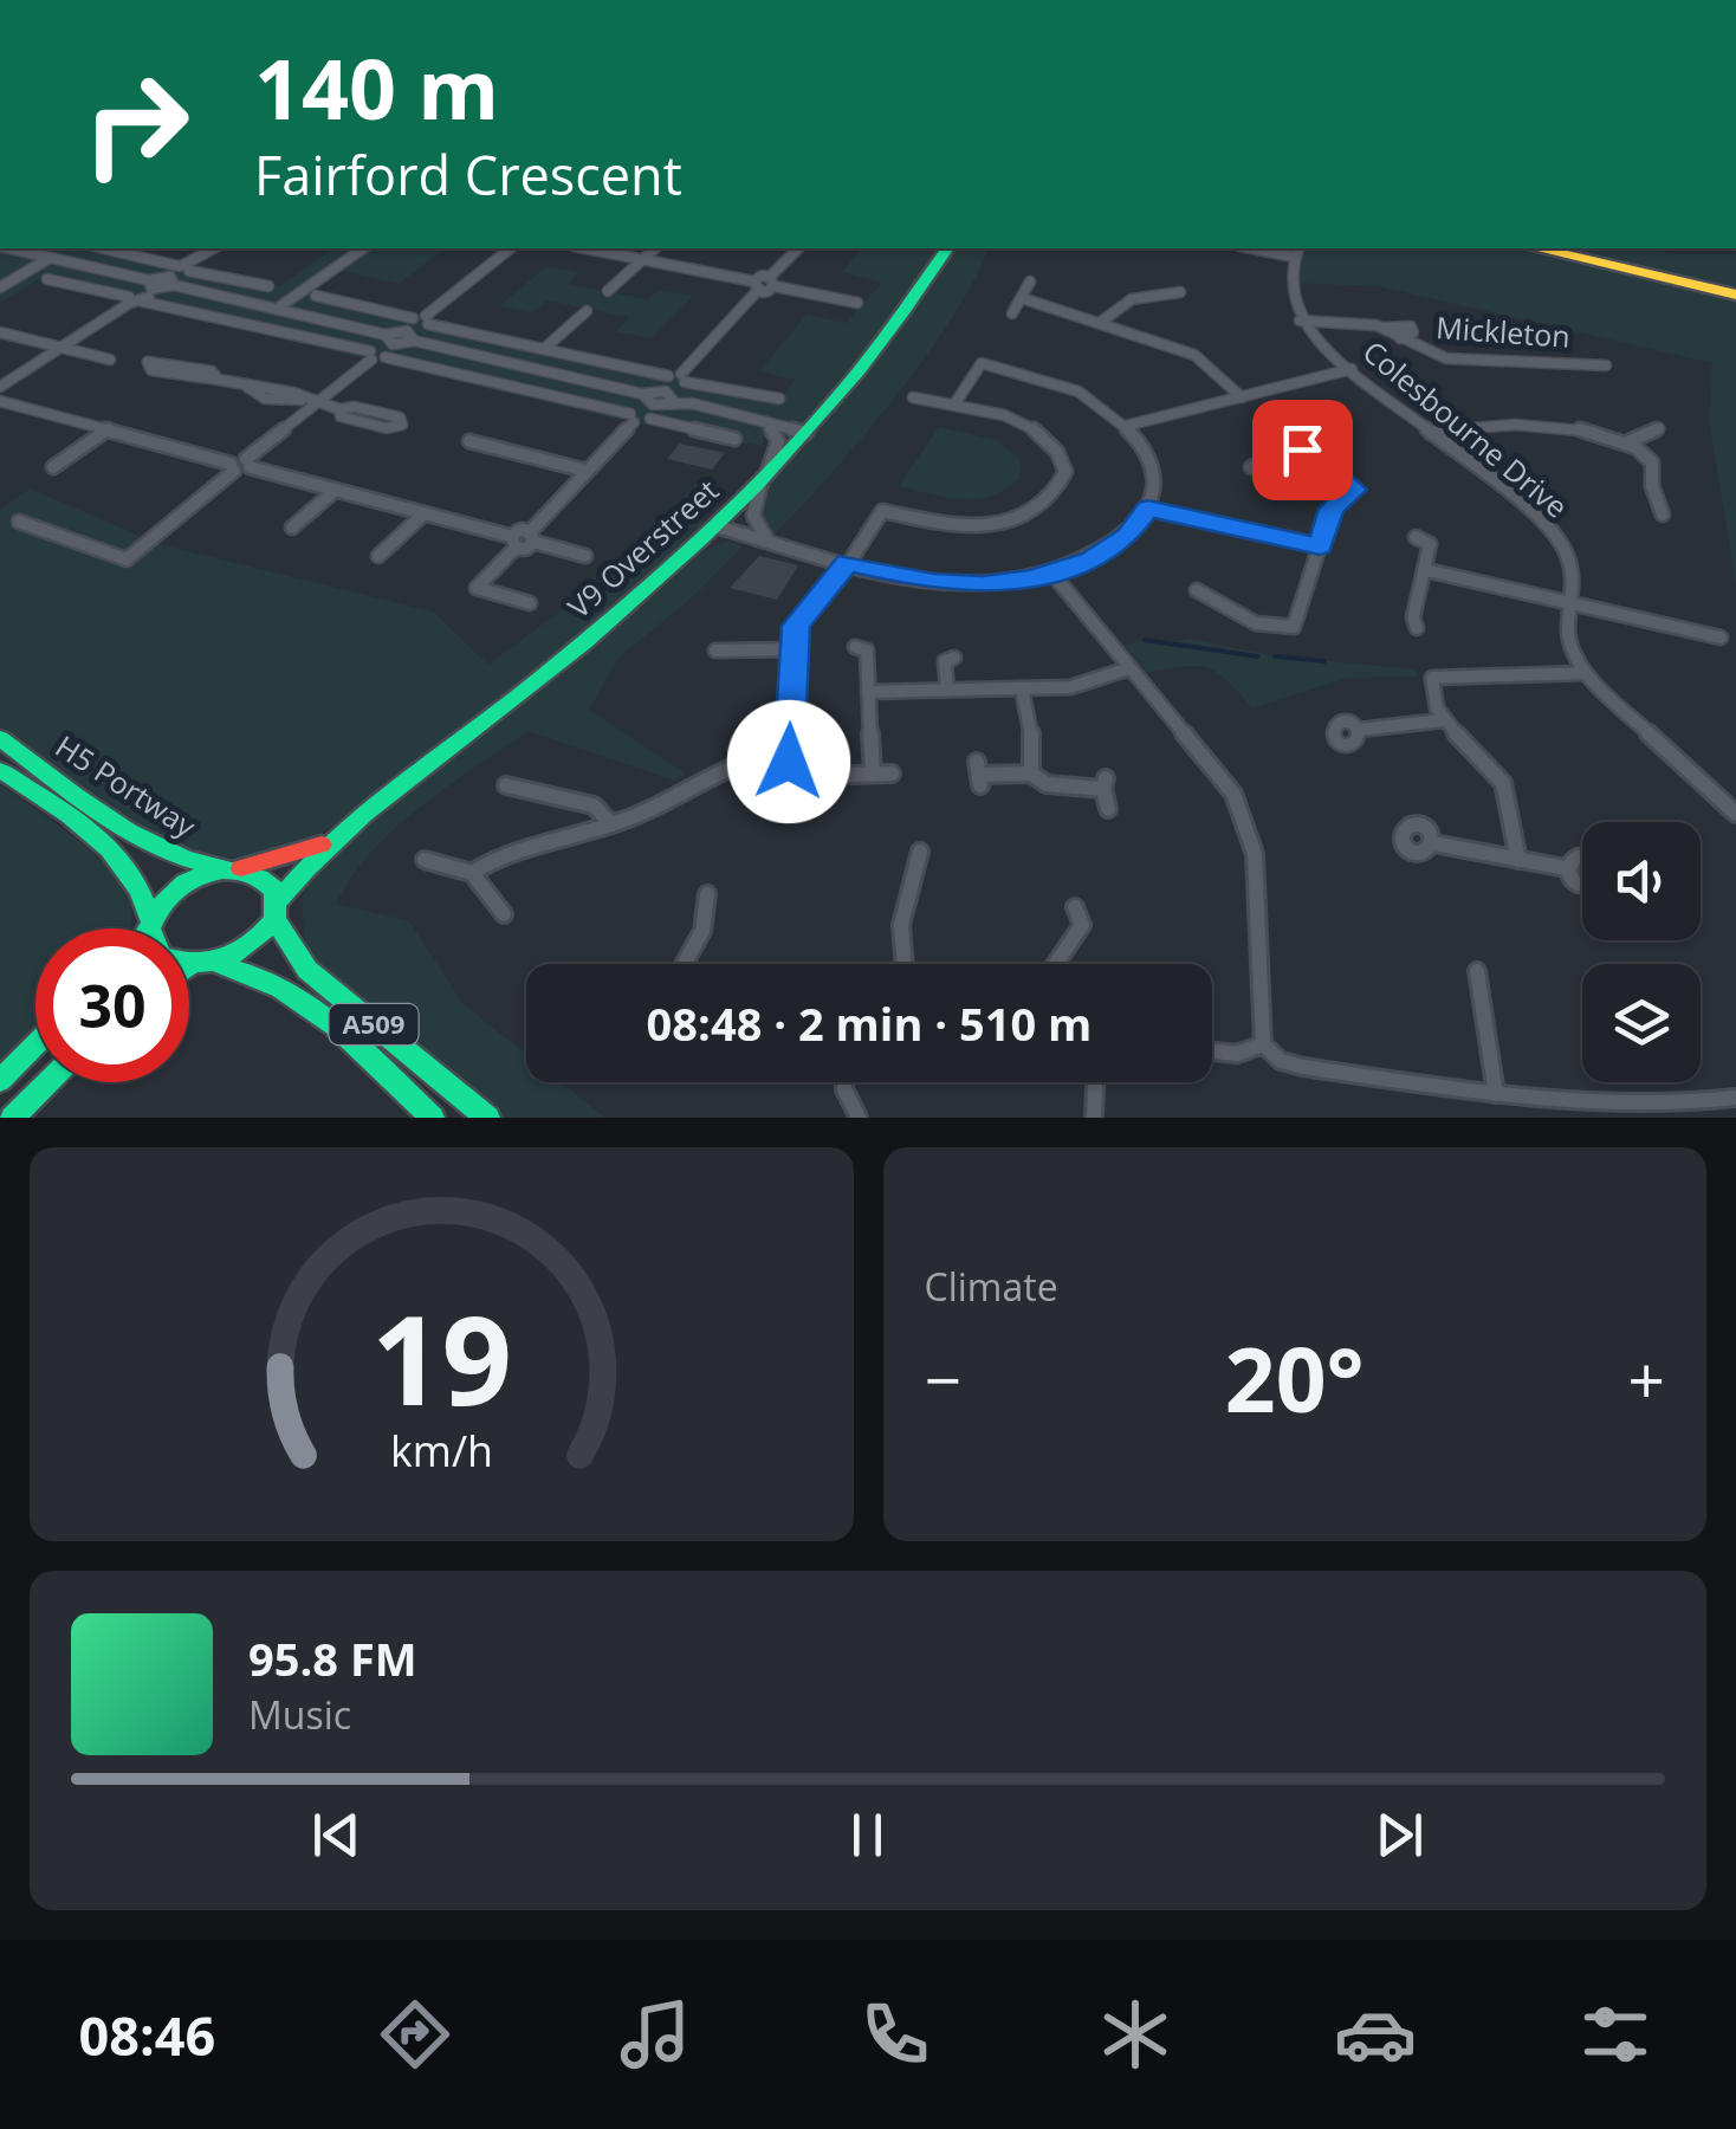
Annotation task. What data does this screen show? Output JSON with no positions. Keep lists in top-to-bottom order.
{
  "streets": {
    "street": [
      "Mickleton",
      "Colesbourne Drive",
      "V9 Overstreet",
      "H5 Portway",
      "A509"
    ]
  },
  "crossings": [
    ["Mickleton", "Colesbourne Drive"],
    ["V9 Overstreet", "H5 Portway"],
    ["V9 Overstreet", "A509"],
    ["H5 Portway", "A509"]
  ],
  "page": {
    "turn": ["140 m", "Fairford Crescent"],
    "limit": "30",
    "trip": "08:48 · 2 min · 510 m",
    "tile": "Climate",
    "heat": ["−", "20°", "+"],
    "song": ["95.8 FM", "Music"],
    "tabs": "08:46",
    "gauge": ["19", "km/h"]
  }
}
